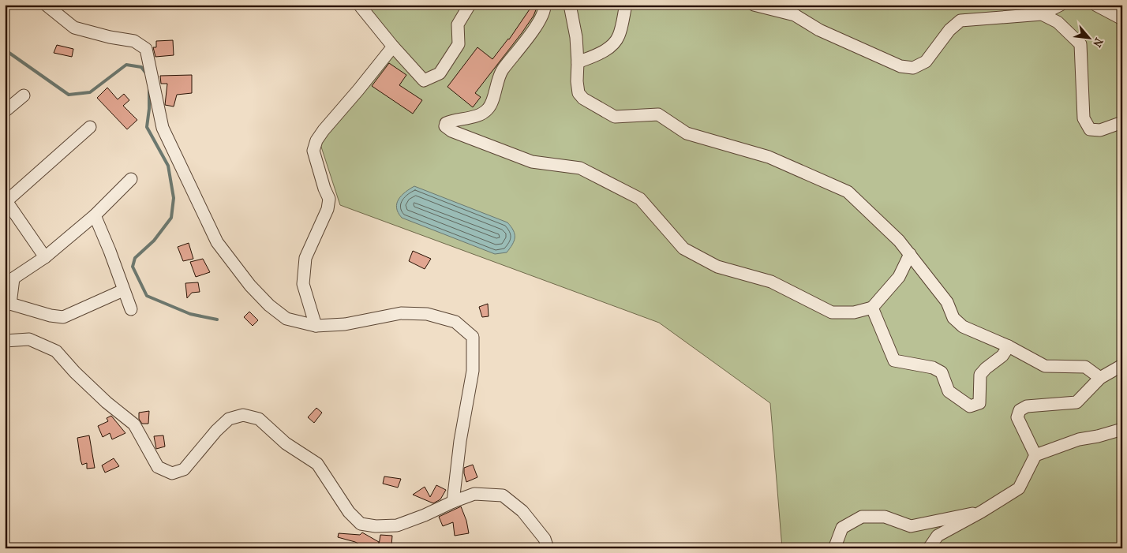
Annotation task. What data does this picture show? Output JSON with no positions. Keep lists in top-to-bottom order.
{
  "north": "bottom right"
}
